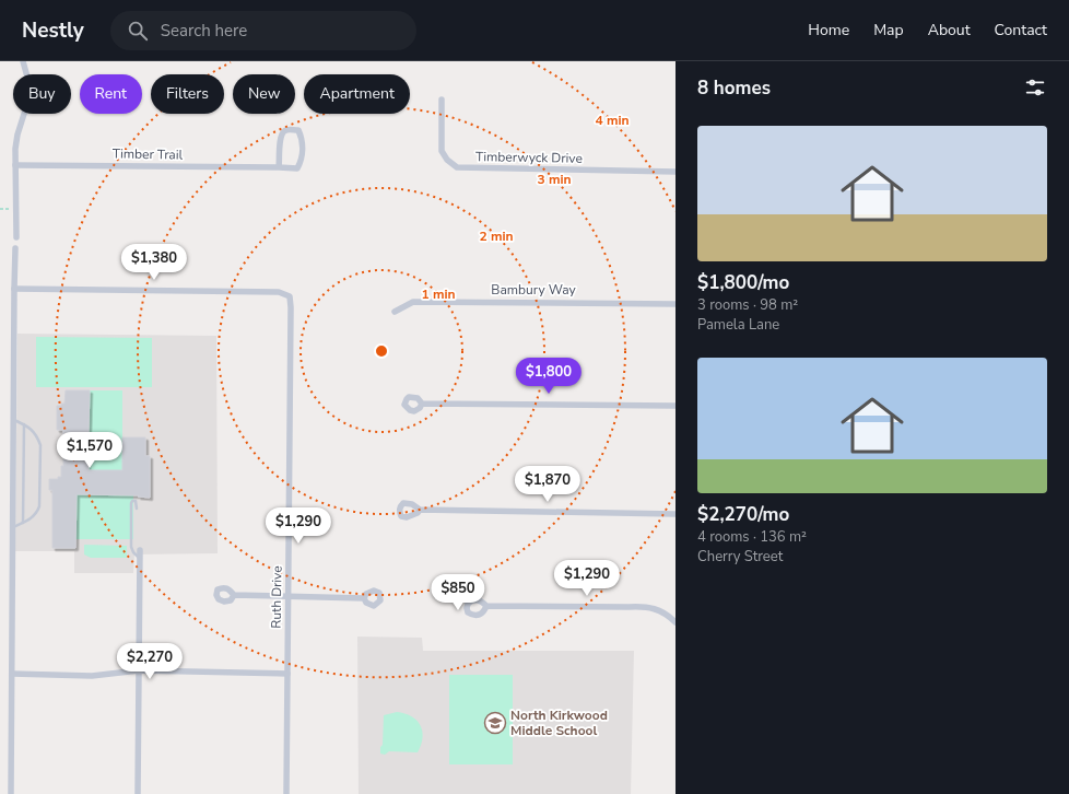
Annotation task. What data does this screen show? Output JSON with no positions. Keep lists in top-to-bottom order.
{
  "streets": {
    "street": [
      "Timber Trail",
      "Timberwyck Drive",
      "Bambury Way",
      "Ruth Drive"
    ]
  },
  "places": {
    "school or university": ["North Kirkwood Middle School"]
  },
  "page": {
    "header": "Nestly",
    "search": "Search here",
    "nav": [
      "Home",
      "Map",
      "About",
      "Contact"
    ],
    "heading": "8 homes",
    "chip": [
      "Buy",
      "Rent",
      "Filters",
      "New",
      "Apartment"
    ],
    "list": [
      {
        "name": "$1,800/mo",
        "note": "3 rooms · 98 m² · Pamela Lane"
      },
      {
        "name": "$2,270/mo",
        "note": "4 rooms · 136 m² · Cherry Street"
      }
    ],
    "price": [
      "$1,380",
      "$1,800",
      "$1,570",
      "$1,870",
      "$1,290",
      "$1,290",
      "$850",
      "$2,270"
    ]
  },
  "rings": [
    "4 min",
    "3 min",
    "2 min",
    "1 min"
  ]
}
